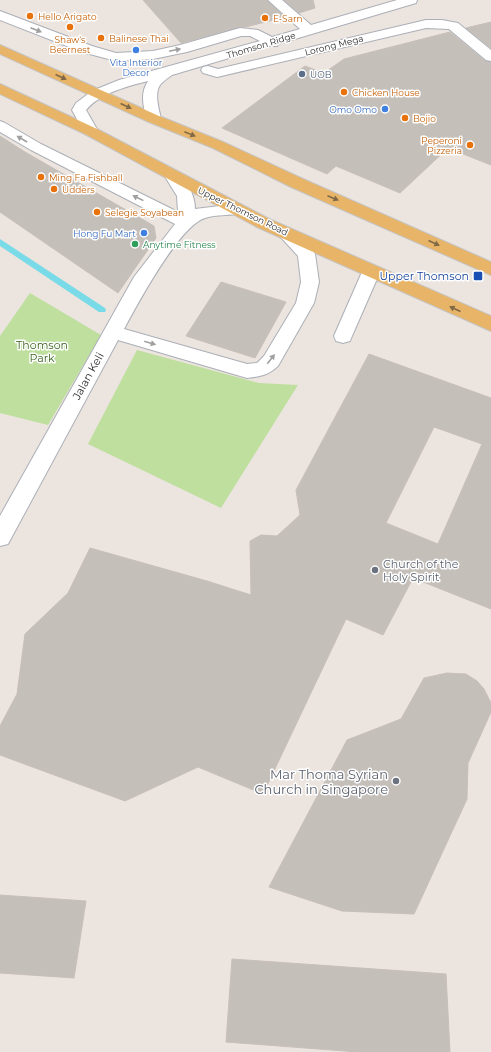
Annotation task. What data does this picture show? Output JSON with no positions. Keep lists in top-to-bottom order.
{
  "streets": {
    "main road": ["Upper Thomson Road"],
    "street": ["Thomson Ridge", "Lorong Mega", "Jalan Keli"]
  },
  "crossings": [
    ["Thomson Ridge", "Lorong Mega"],
    ["Thomson Ridge", "Upper Thomson Road"]
  ],
  "parks": ["Thomson Park"],
  "places": {
    "other": [
      "Hello Arigato",
      "E-Sarn",
      "Shaw's Beernest",
      "Balinese Thai",
      "Vita Interior Decor",
      "UOB",
      "Chicken House",
      "Omo Omo",
      "Bojio",
      "Peperoni Pizzeria",
      "Ming Fa Fishball",
      "Udders",
      "Selegie Soyabean",
      "Hong Fu Mart",
      "Anytime Fitness",
      "Church of the Holy Spirit",
      "Mar Thoma Syrian Church in Singapore"
    ],
    "transit": ["Upper Thomson"]
  }
}
